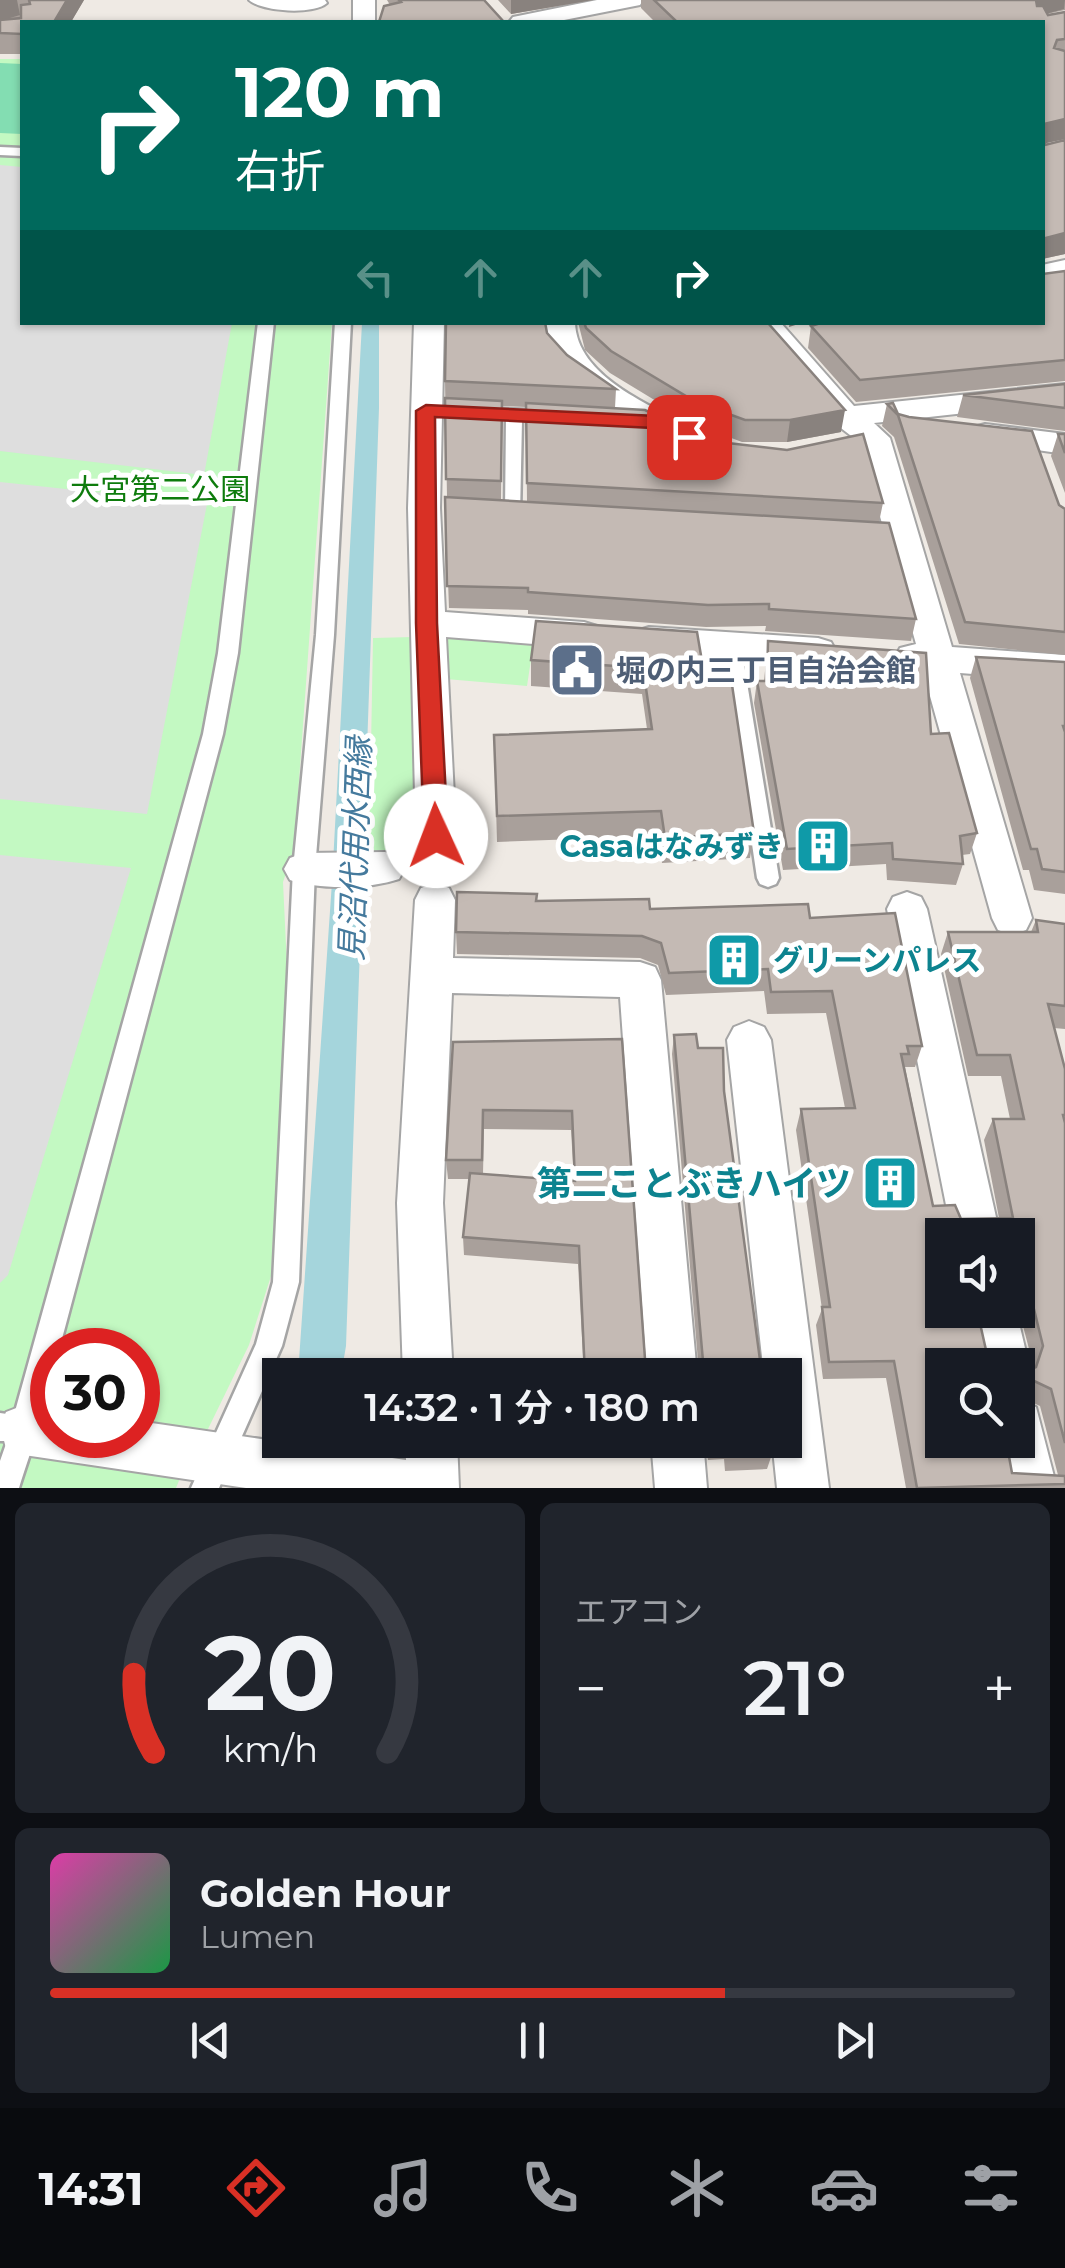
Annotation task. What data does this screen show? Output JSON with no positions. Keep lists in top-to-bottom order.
{
  "water": ["見沼代用水西縁"],
  "parks": ["大宮第二公園"],
  "places": {
    "public building": ["堀の内三丁目自治会館"],
    "building": ["Casaはなみずき", "グリーンパレス", "第二ことぶきハイツ"]
  },
  "page": {
    "turn": ["120 m", "右折"],
    "limit": "30",
    "trip": "14:32 · 1 分 · 180 m",
    "tile": "エアコン",
    "heat": ["−", "21°", "+"],
    "song": ["Golden Hour", "Lumen"],
    "tabs": "14:31",
    "gauge": ["20", "km/h"]
  }
}
